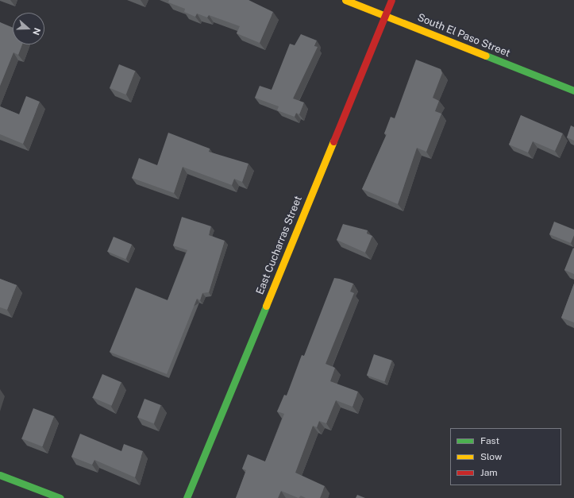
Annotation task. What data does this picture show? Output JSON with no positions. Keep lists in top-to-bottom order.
{
  "streets": {
    "street": ["South El Paso Street", "East Cucharras Street"]
  },
  "crossings": [
    ["South El Paso Street", "East Cucharras Street"]
  ],
  "legend": ["Fast", "Slow", "Jam"],
  "north": "right"
}
